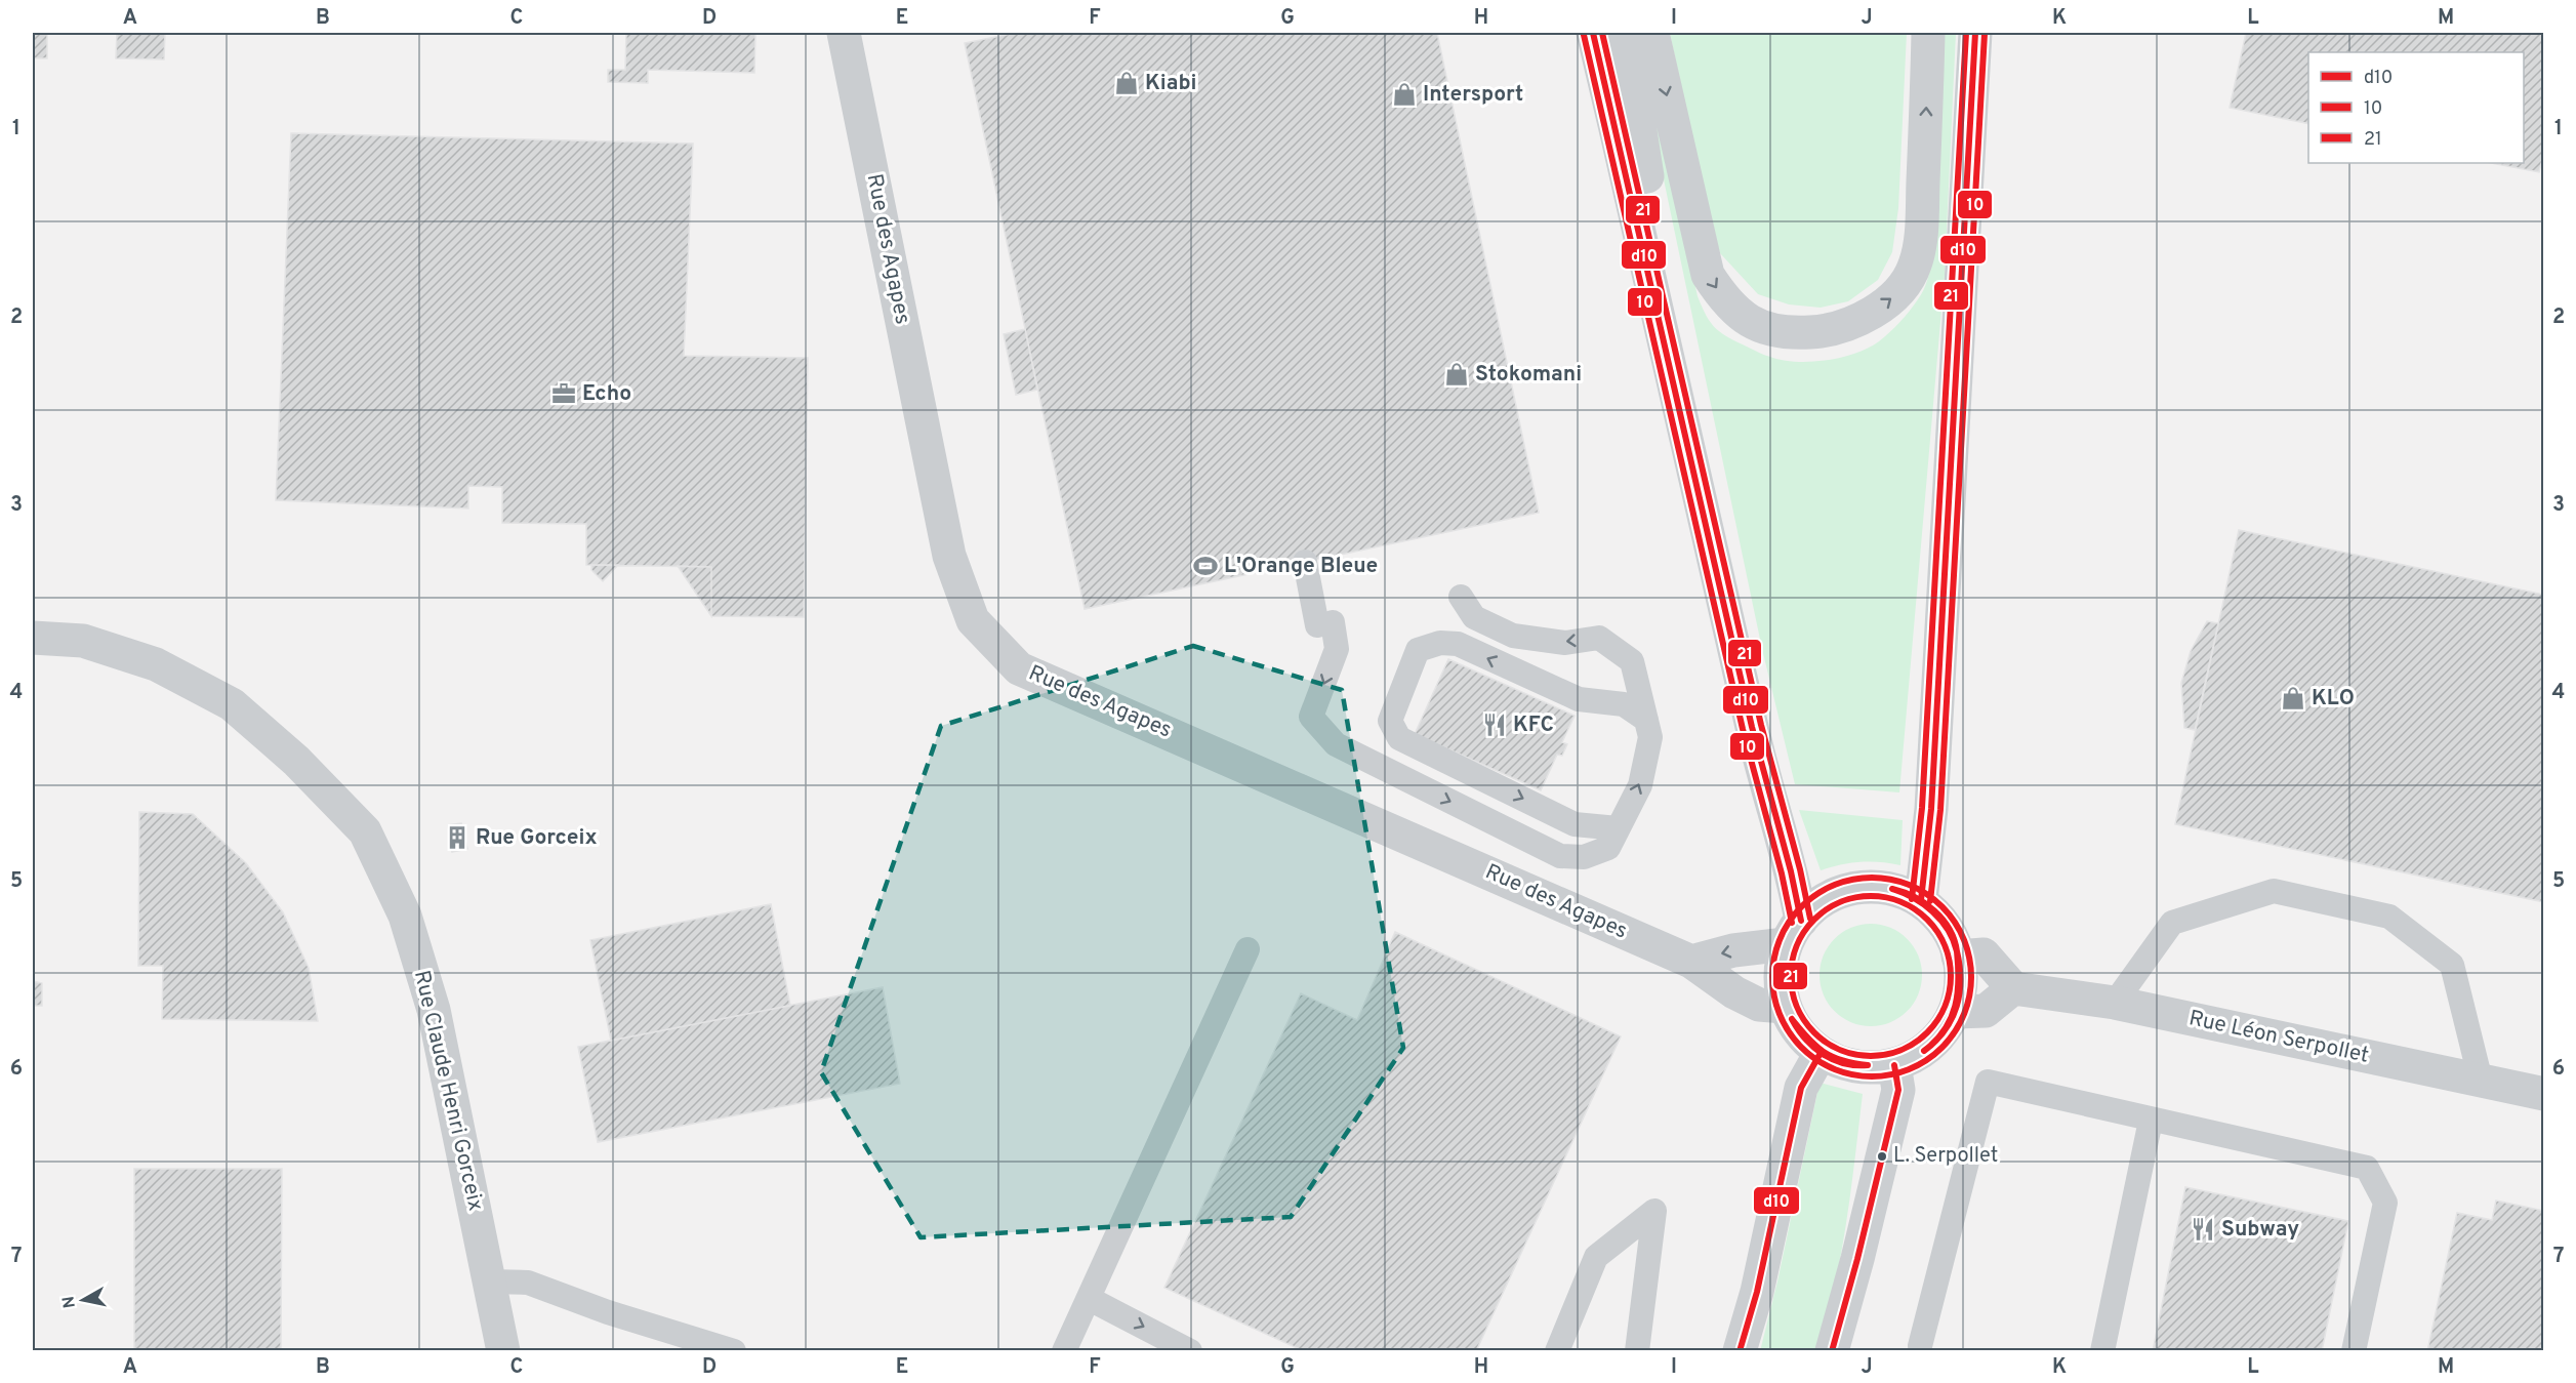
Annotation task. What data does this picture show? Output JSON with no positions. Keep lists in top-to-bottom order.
{
  "streets": {
    "street": ["Rue des Agapes", "Rue Léon Serpollet", "Rue Claude Henri Gorceix"]
  },
  "places": {
    "shop": [
      "Kiabi",
      "Intersport",
      "Stokomani",
      "KLO"
    ],
    "office": ["Echo"],
    "sports": ["L'Orange Bleue"],
    "restaurant": ["KFC", "Subway"],
    "building": ["Rue Gorceix"],
    "other": ["L. Serpollet"]
  },
  "lines": ["transit line d10", "transit line 21", "transit line 10"],
  "legend": ["d10", "10", "21"],
  "north": "left",
  "grid": {
    "columns": [
      "A",
      "B",
      "C",
      "D",
      "E",
      "F",
      "G",
      "H",
      "I",
      "J",
      "K",
      "L",
      "M"
    ],
    "rows": [
      "1",
      "2",
      "3",
      "4",
      "5",
      "6",
      "7"
    ]
  }
}
